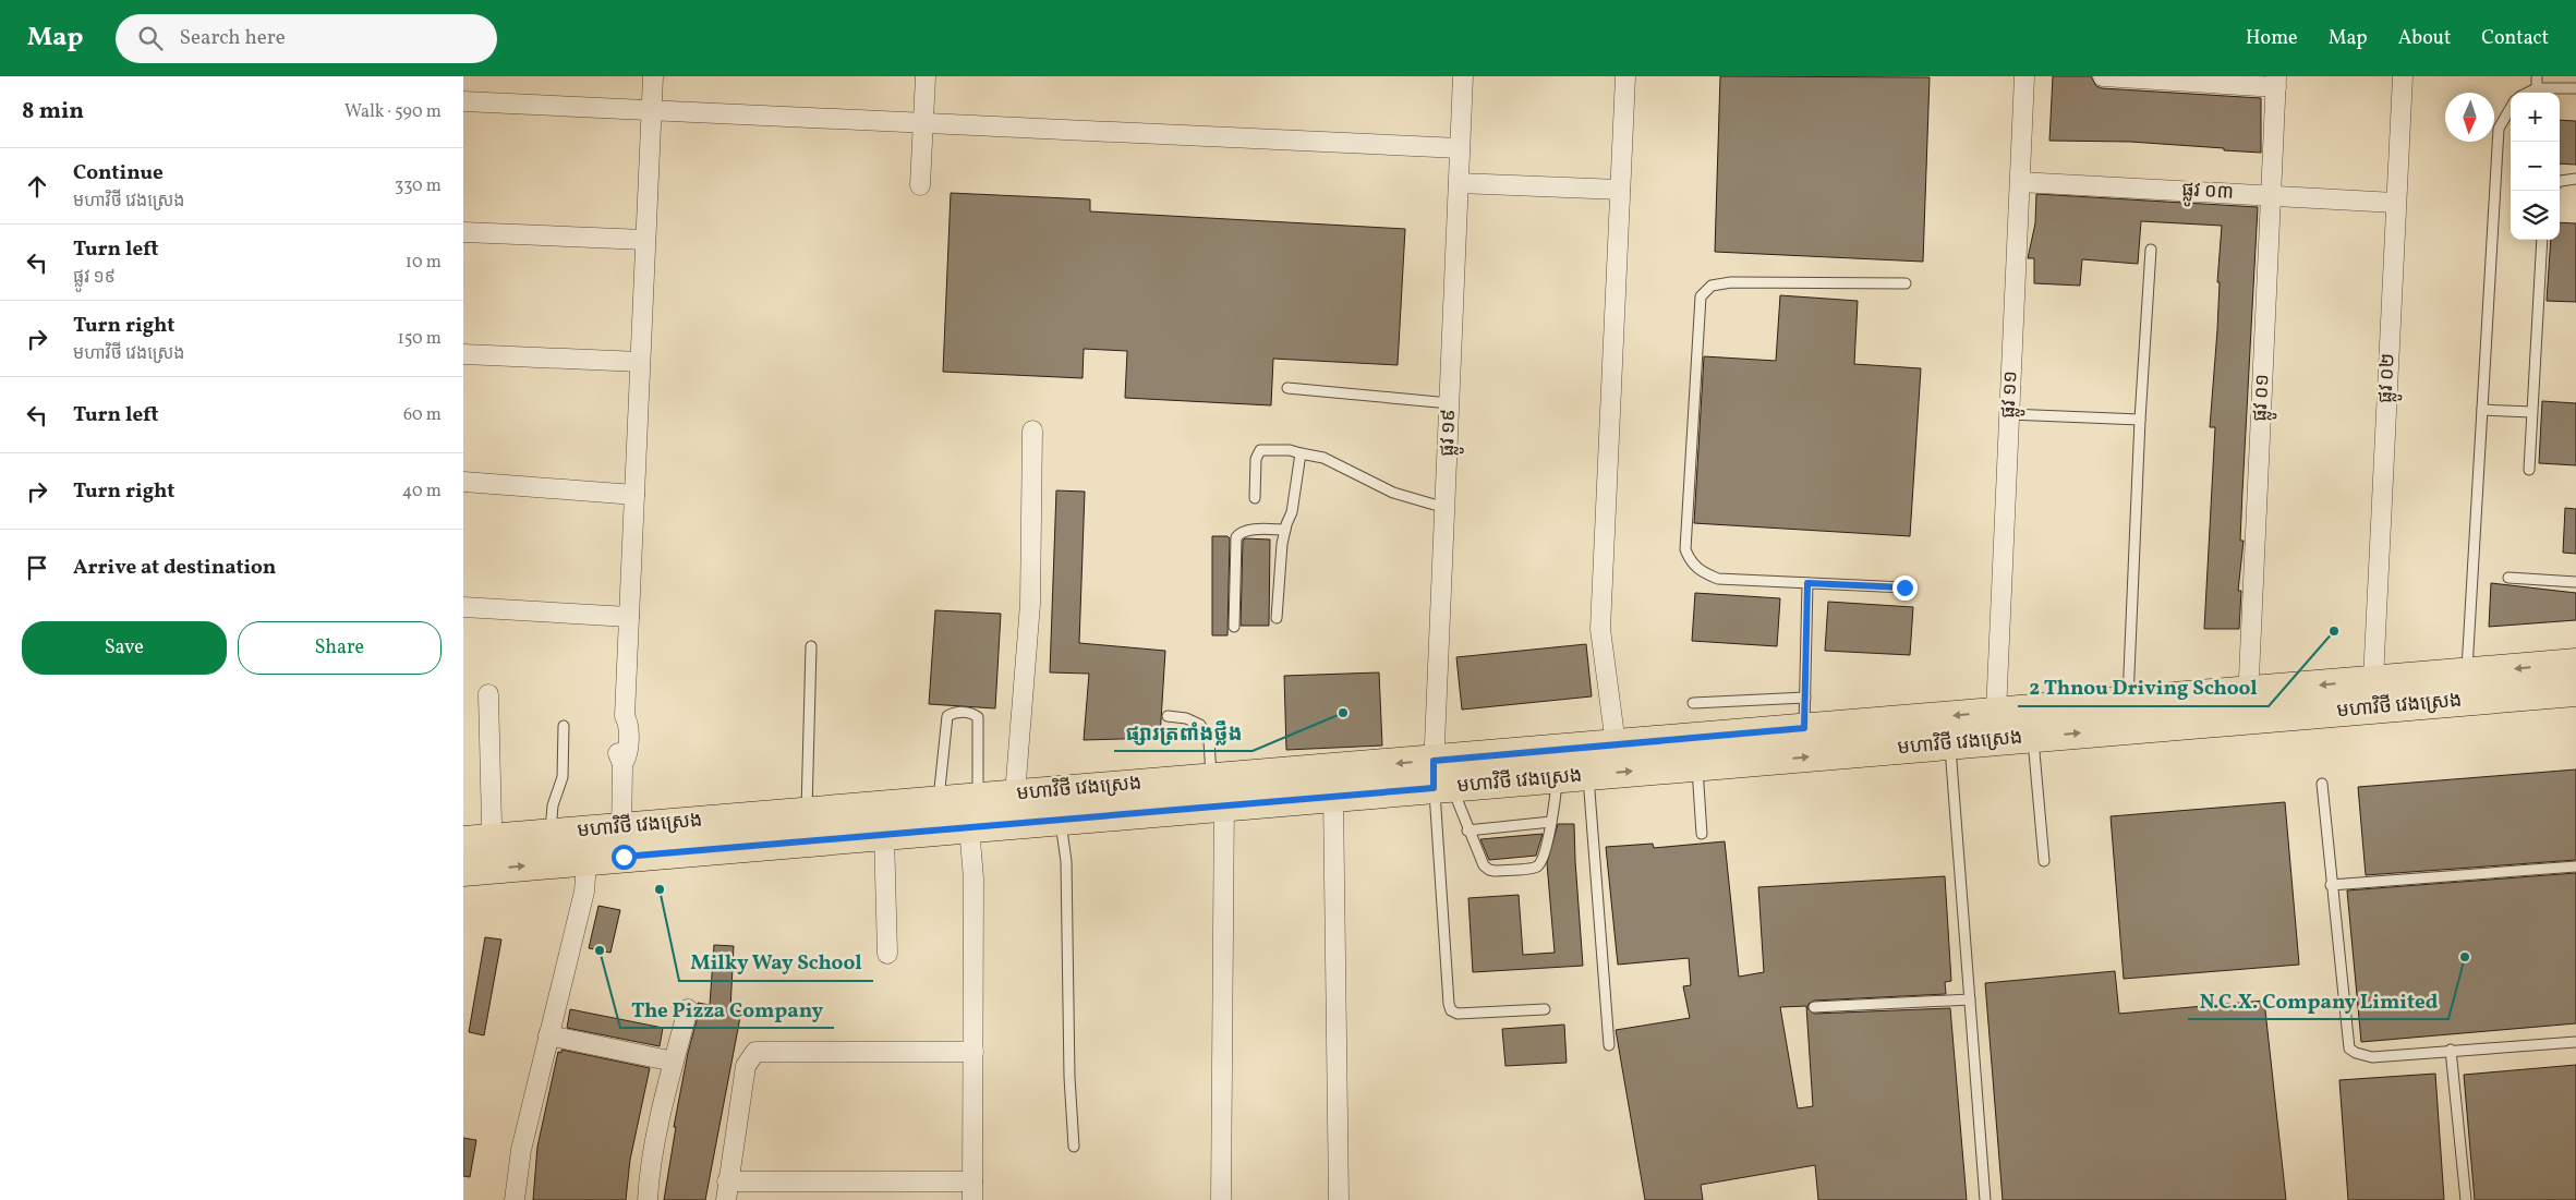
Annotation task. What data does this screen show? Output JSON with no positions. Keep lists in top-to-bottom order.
{
  "streets": {
    "main road": ["មហាវិថី វេងស្រេង"],
    "street": [
      "ផ្លូវ ០៣",
      "ផ្លូវ ០២",
      "ផ្លូវ ១១",
      "ផ្លូវ ០១",
      "ផ្លូវ ១៩"
    ]
  },
  "crossings": [
    ["ផ្លូវ ០៣", "ផ្លូវ ០២"],
    ["ផ្លូវ ០៣", "ផ្លូវ ១១"],
    ["ផ្លូវ ០៣", "ផ្លូវ ០១"],
    ["ផ្លូវ ០២", "មហាវិថី វេងស្រេង"],
    ["ផ្លូវ ១១", "មហាវិថី វេងស្រេង"],
    ["ផ្លូវ ០១", "មហាវិថី វេងស្រេង"],
    ["ផ្លូវ ១៩", "មហាវិថី វេងស្រេង"]
  ],
  "places": [
    "2 Thnou Driving School",
    "ផ្សារត្រពាំងថ្លឹង",
    "Milky Way School",
    "The Pizza Company",
    "N.C.X. Company Limited"
  ],
  "north": "bottom",
  "page": {
    "header": "Map",
    "search": "Search here",
    "nav": [
      "Home",
      "Map",
      "About",
      "Contact"
    ],
    "heading": ["8 min", "Walk · 590 m"],
    "map_buttons": ["+", "−"],
    "list": [
      ["Continue", "មហាវិថី វេងស្រេង", "330 m"],
      ["Turn left", "ផ្លូវ ១៩", "10 m"],
      ["Turn right", "មហាវិថី វេងស្រេង", "150 m"],
      ["Turn left", "60 m"],
      ["Turn right", "40 m"],
      "Arrive at destination"
    ],
    "buttons": ["Save", "Share"]
  }
}
